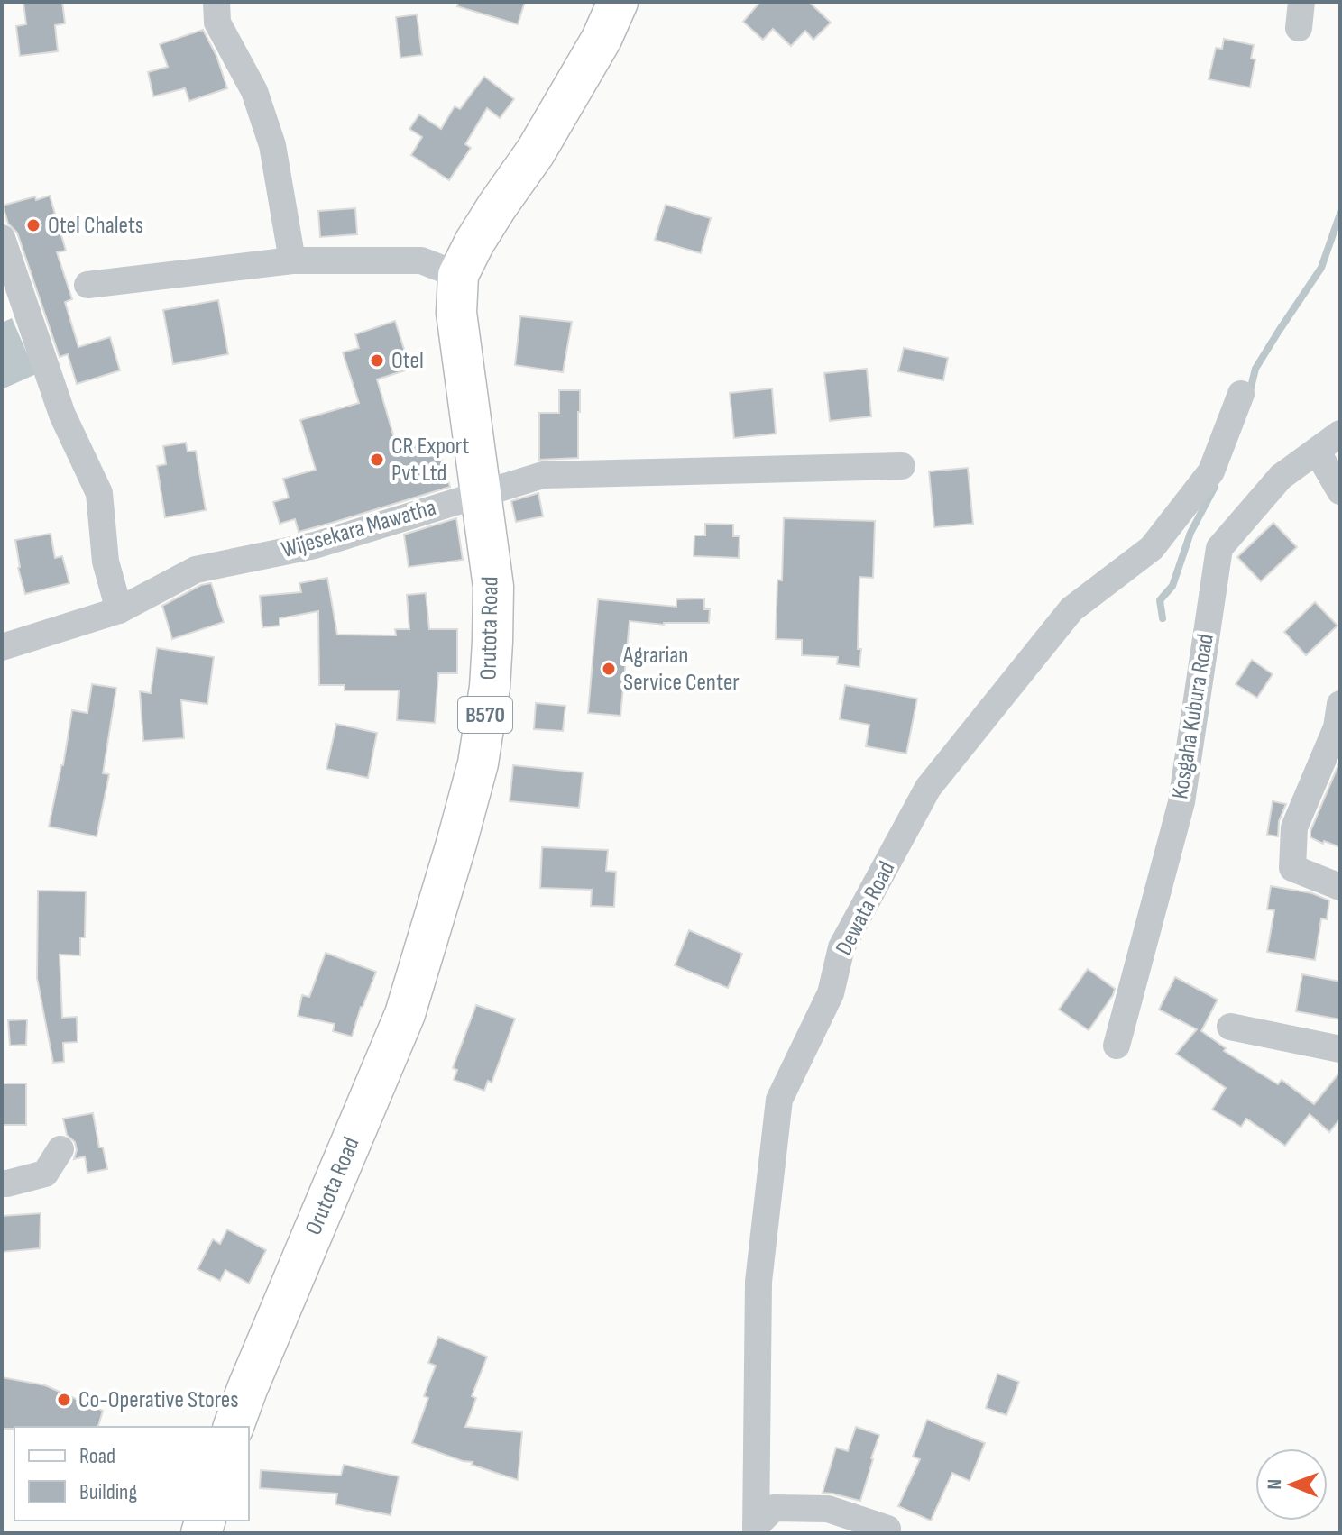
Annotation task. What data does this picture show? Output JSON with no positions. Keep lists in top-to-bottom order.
{
  "streets": {
    "main road": ["Orutota Road", "B570"],
    "street": ["Wijesekara Mawatha", "Kosgaha Kubura Road", "Dewata Road"]
  },
  "crossings": [
    ["Wijesekara Mawatha", "Orutota Road"]
  ],
  "places": [
    "Otel Chalets",
    "Otel",
    "CR Export Pvt Ltd",
    "Agrarian Service Center",
    "Co-Operative Stores"
  ],
  "legend": ["Road", "Building"],
  "north": "left"
}
